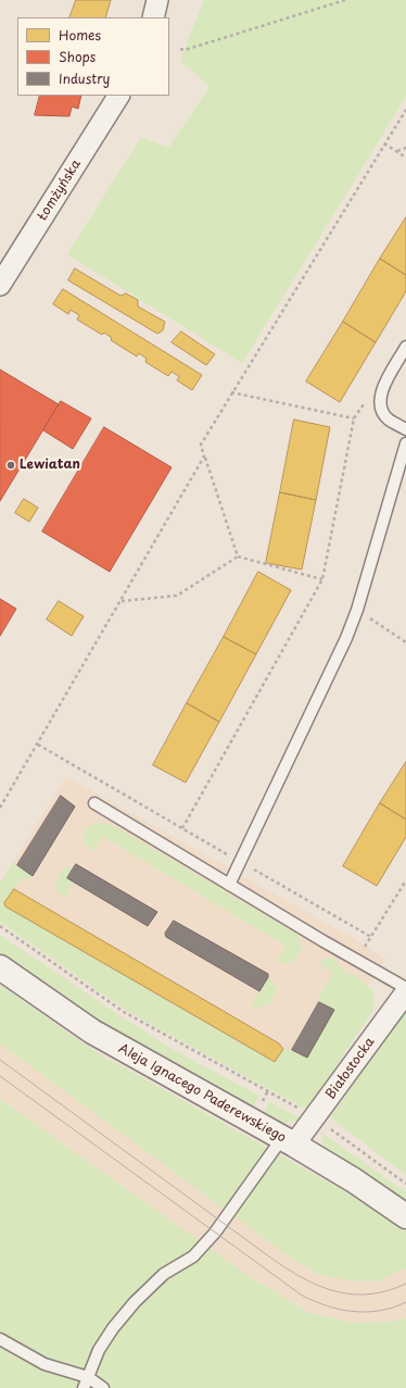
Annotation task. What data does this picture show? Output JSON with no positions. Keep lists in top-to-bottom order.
{
  "streets": {
    "street": ["Łomżyńska", "Białostocka", "Aleja Ignacego Paderewskiego"]
  },
  "crossings": [
    ["Białostocka", "Aleja Ignacego Paderewskiego"]
  ],
  "places": ["Lewiatan"],
  "legend": ["Homes", "Shops", "Industry"]
}
